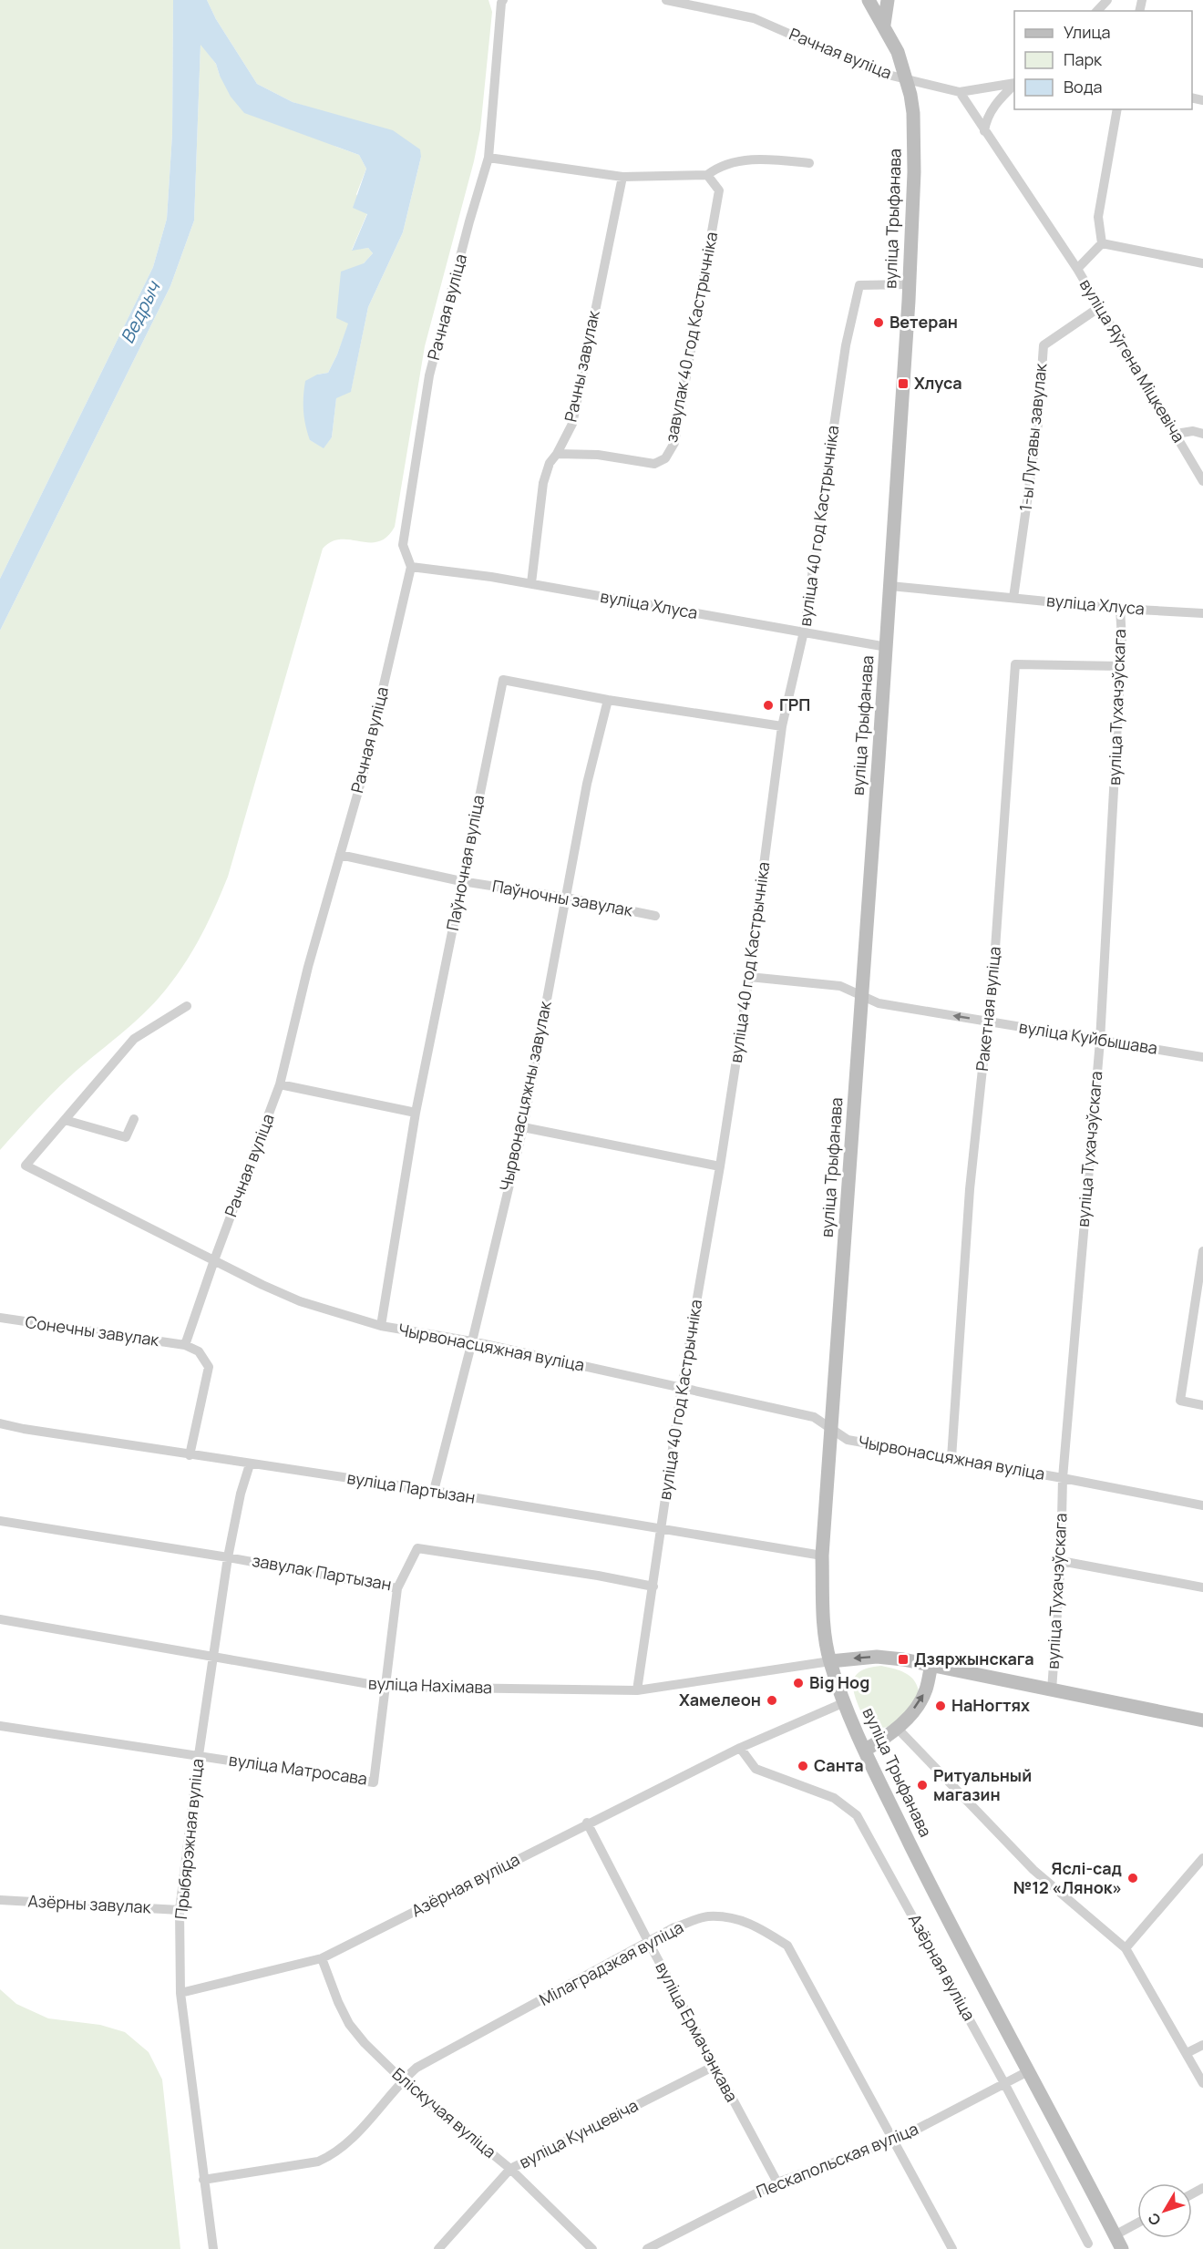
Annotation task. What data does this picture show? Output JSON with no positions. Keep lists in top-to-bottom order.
{
  "streets": {
    "street": [
      "Рачная вуліца",
      "вуліца Трыфанава",
      "завулак 40 год Кастрычніка",
      "вуліца Яўгена Міцкевіча",
      "Рачны завулак",
      "1-ы Лугавы завулак",
      "вуліца 40 год Кастрычніка",
      "вуліца Хлуса",
      "вуліца Тухачэўскага",
      "Паўночная вуліца",
      "Паўночны завулак",
      "Ракетная вуліца",
      "вуліца Куйбышава",
      "Чырвонасцяжны завулак",
      "Сонечны завулак",
      "Чырвонасцяжная вуліца",
      "вуліца Партызан",
      "завулак Партызан",
      "вуліца Нахімава",
      "вуліца Матросава",
      "Прыбярэжная вуліца",
      "Азёрная вуліца",
      "Азёрны завулак",
      "Мілаградзкая вуліца",
      "вуліца Ермачэнкава",
      "Бліскучая вуліца",
      "вуліца Кунцевіча",
      "Пескапольская вуліца"
    ]
  },
  "crossings": [
    ["Рачная вуліца", "вуліца Трыфанава"],
    ["Рачная вуліца", "вуліца Яўгена Міцкевіча"],
    ["Рачная вуліца", "вуліца Хлуса"],
    ["Рачная вуліца", "Паўночны завулак"],
    ["Рачная вуліца", "Сонечны завулак"],
    ["Рачная вуліца", "Чырвонасцяжная вуліца"],
    ["вуліца Трыфанава", "вуліца 40 год Кастрычніка"],
    ["вуліца Трыфанава", "вуліца Хлуса"],
    ["вуліца Трыфанава", "вуліца Куйбышава"],
    ["вуліца Трыфанава", "Чырвонасцяжная вуліца"],
    ["вуліца Трыфанава", "вуліца Партызан"],
    ["вуліца Трыфанава", "вуліца Нахімава"],
    ["вуліца Трыфанава", "Азёрная вуліца"],
    ["вуліца Трыфанава", "Пескапольская вуліца"],
    ["завулак 40 год Кастрычніка", "Рачны завулак"],
    ["вуліца Яўгена Міцкевіча", "1-ы Лугавы завулак"],
    ["Рачны завулак", "вуліца Хлуса"],
    ["1-ы Лугавы завулак", "вуліца Хлуса"],
    ["вуліца 40 год Кастрычніка", "вуліца Хлуса"],
    ["вуліца 40 год Кастрычніка", "Паўночная вуліца"],
    ["вуліца 40 год Кастрычніка", "вуліца Куйбышава"],
    ["вуліца 40 год Кастрычніка", "Чырвонасцяжная вуліца"],
    ["вуліца 40 год Кастрычніка", "вуліца Партызан"],
    ["вуліца 40 год Кастрычніка", "завулак Партызан"],
    ["вуліца 40 год Кастрычніка", "вуліца Нахімава"],
    ["вуліца Хлуса", "вуліца Тухачэўскага"],
    ["вуліца Тухачэўскага", "Ракетная вуліца"],
    ["вуліца Тухачэўскага", "вуліца Куйбышава"],
    ["вуліца Тухачэўскага", "Чырвонасцяжная вуліца"],
    ["Паўночная вуліца", "Паўночны завулак"],
    ["Паўночная вуліца", "Чырвонасцяжны завулак"],
    ["Паўночная вуліца", "Чырвонасцяжная вуліца"],
    ["Паўночны завулак", "Чырвонасцяжны завулак"],
    ["Ракетная вуліца", "вуліца Куйбышава"],
    ["Ракетная вуліца", "Чырвонасцяжная вуліца"],
    ["Чырвонасцяжны завулак", "Чырвонасцяжная вуліца"],
    ["Чырвонасцяжны завулак", "вуліца Партызан"],
    ["вуліца Партызан", "Прыбярэжная вуліца"],
    ["завулак Партызан", "Прыбярэжная вуліца"],
    ["вуліца Нахімава", "вуліца Матросава"],
    ["вуліца Нахімава", "Прыбярэжная вуліца"],
    ["вуліца Матросава", "Прыбярэжная вуліца"],
    ["Прыбярэжная вуліца", "Азёрная вуліца"],
    ["Прыбярэжная вуліца", "Азёрны завулак"],
    ["Прыбярэжная вуліца", "Мілаградзкая вуліца"],
    ["Азёрная вуліца", "вуліца Ермачэнкава"],
    ["Азёрная вуліца", "Бліскучая вуліца"],
    ["Азёрная вуліца", "Пескапольская вуліца"],
    ["Мілаградзкая вуліца", "вуліца Ермачэнкава"],
    ["Мілаградзкая вуліца", "Бліскучая вуліца"],
    ["Мілаградзкая вуліца", "Пескапольская вуліца"],
    ["вуліца Ермачэнкава", "вуліца Кунцевіча"],
    ["вуліца Ермачэнкава", "Пескапольская вуліца"],
    ["Бліскучая вуліца", "вуліца Кунцевіча"]
  ],
  "water": ["Ведрыч"],
  "places": {
    "other": [
      "Ветеран",
      "ГРП",
      "Big Hog",
      "Хамелеон",
      "НаНогтях",
      "Санта",
      "Ритуальный магазин",
      "Яслі-сад №12 «Лянок»"
    ],
    "transit": ["Хлуса", "Дзяржынскага"]
  },
  "legend": ["Улица", "Парк", "Вода"],
  "north": "bottom left"
}
